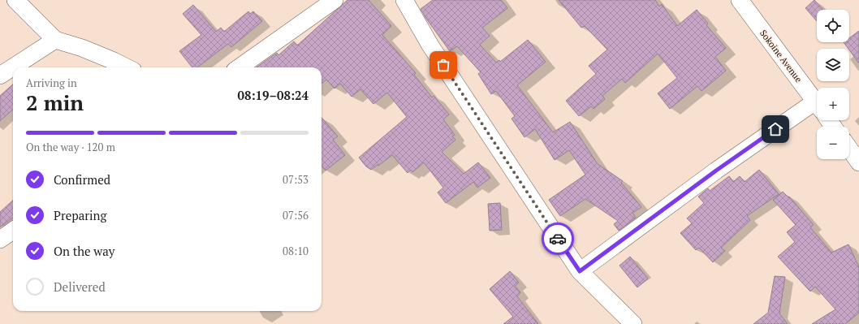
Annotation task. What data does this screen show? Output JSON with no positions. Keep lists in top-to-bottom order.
{
  "streets": {
    "street": ["Sokoine Avenue"]
  },
  "page": {
    "map_buttons": ["+", "−"],
    "heading": ["2 min", "Arriving in", "08:19–08:24"],
    "bar": "On the way · 120 m",
    "list": [
      ["Confirmed", "07:53"],
      ["Preparing", "07:56"],
      ["On the way", "08:10"],
      "Delivered"
    ]
  }
}
